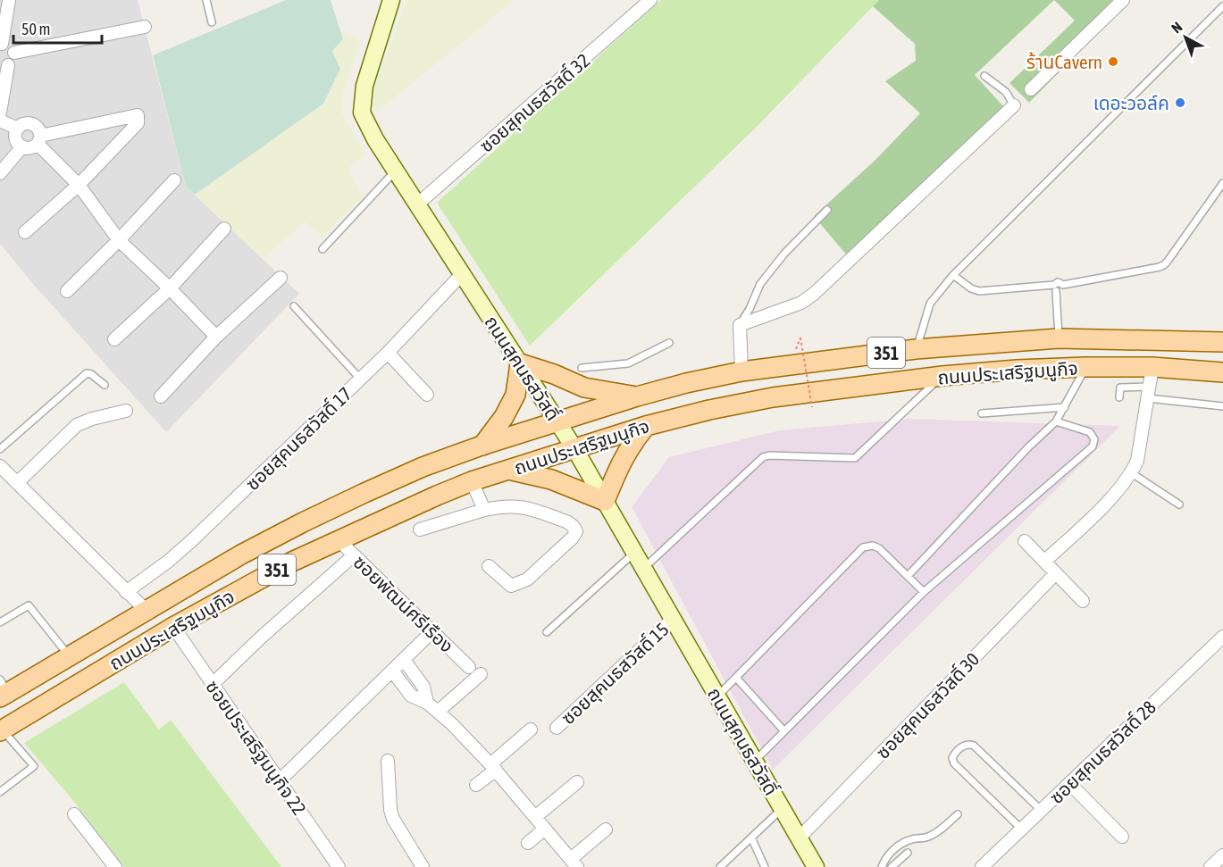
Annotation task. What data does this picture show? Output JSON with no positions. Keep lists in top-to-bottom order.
{
  "streets": {
    "main road": ["351", "ถนนสุคนธสวัสดิ์", "ถนนประเสริฐมนูกิจ"],
    "street": [
      "ซอยสุคนธสวัสดิ์ 32",
      "ซอยสุคนธสวัสดิ์ 17",
      "ซอยพัฒน์ศรีเรือง",
      "ซอยสุคนธสวัสดิ์ 15",
      "ซอยสุคนธสวัสดิ์ 30",
      "ซอยประเสริฐมนูกิจ 22",
      "ซอยสุคนธสวัสดิ์ 28"
    ]
  },
  "crossings": [
    ["ซอยสุคนธสวัสดิ์ 32", "ถนนสุคนธสวัสดิ์"],
    ["ถนนสุคนธสวัสดิ์", "ถนนประเสริฐมนูกิจ"],
    ["ถนนสุคนธสวัสดิ์", "ซอยสุคนธสวัสดิ์ 17"],
    ["ถนนสุคนธสวัสดิ์", "ซอยสุคนธสวัสดิ์ 15"],
    ["ถนนสุคนธสวัสดิ์", "ซอยสุคนธสวัสดิ์ 30"],
    ["ถนนประเสริฐมนูกิจ", "ซอยพัฒน์ศรีเรือง"],
    ["ถนนประเสริฐมนูกิจ", "ซอยประเสริฐมนูกิจ 22"]
  ],
  "places": ["ร้านCavern", "เดอะวอล์ค"],
  "scale_bar": "50 m",
  "north": "top left"
}
